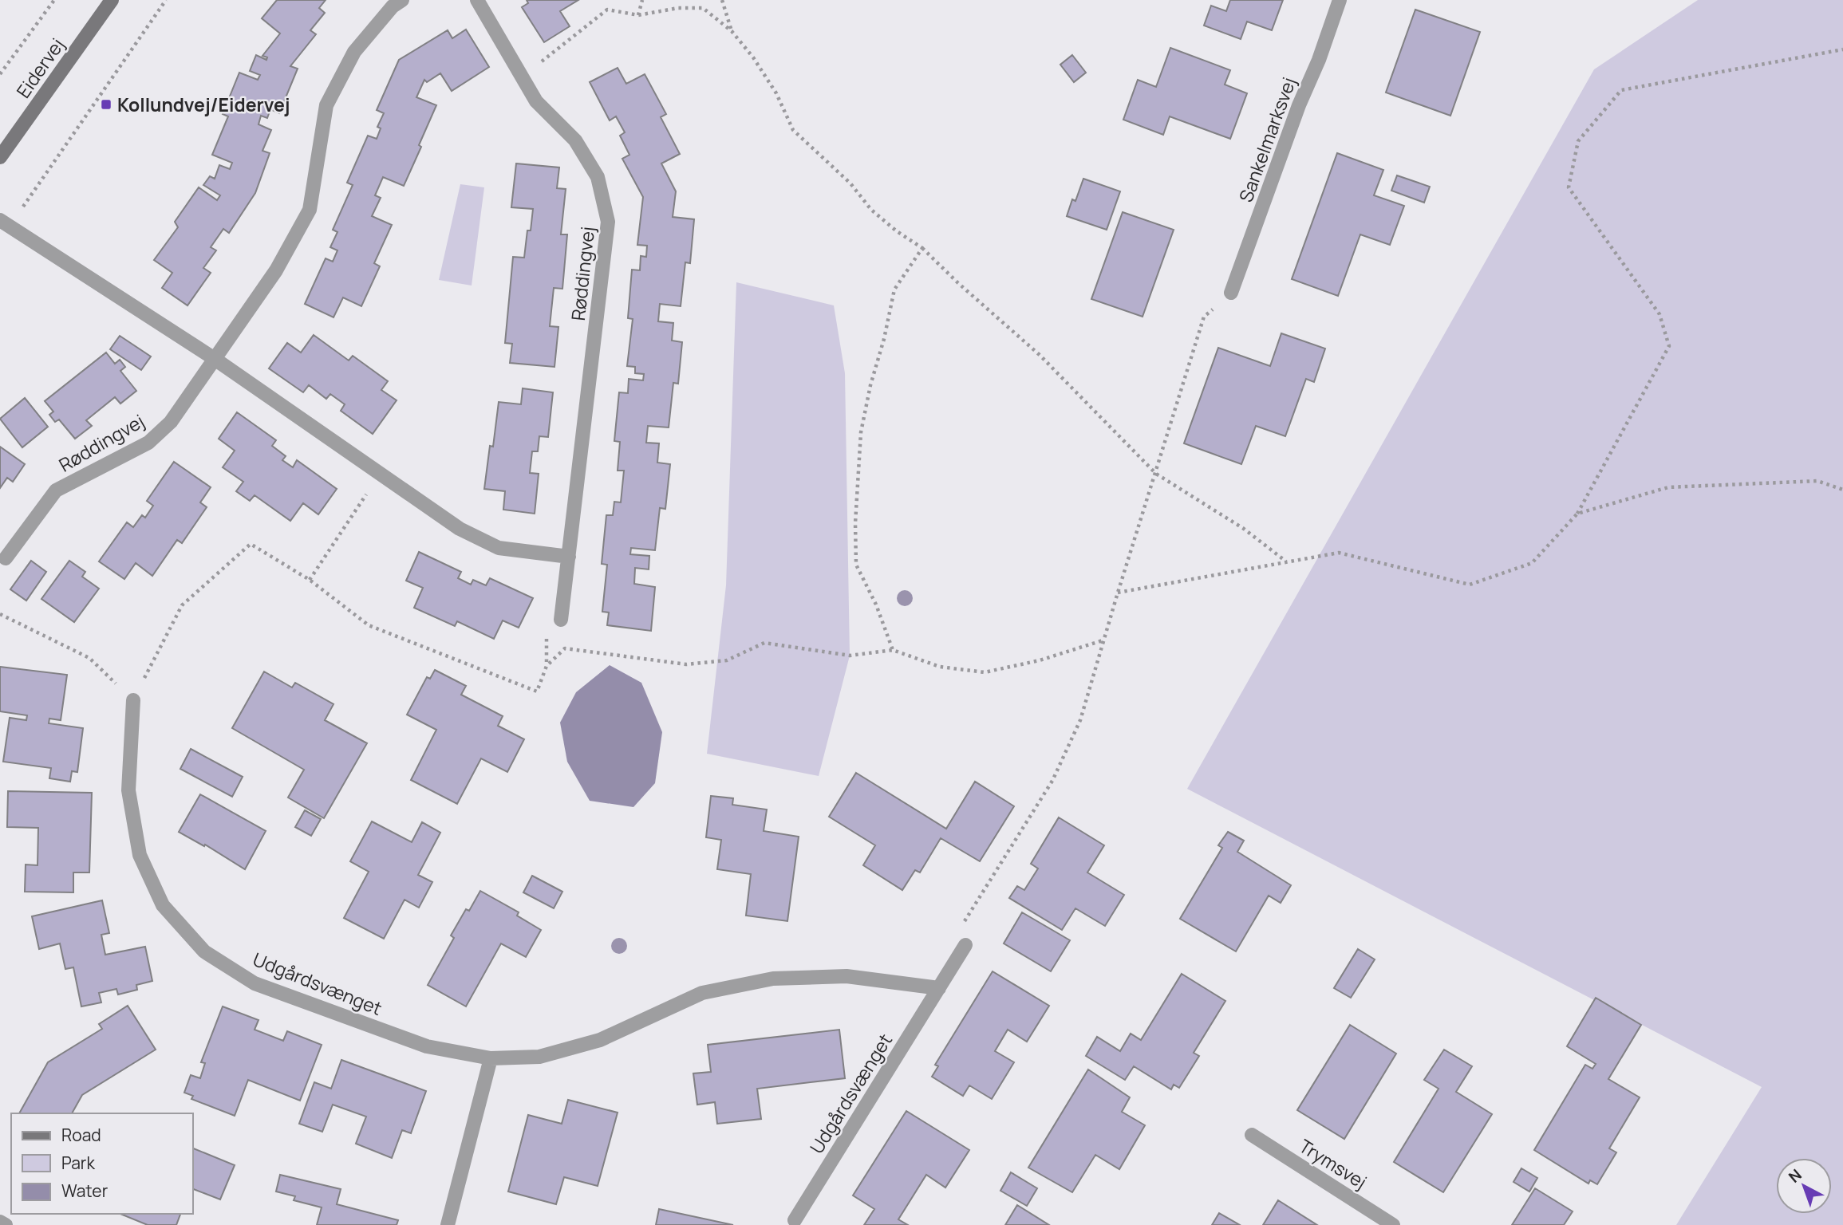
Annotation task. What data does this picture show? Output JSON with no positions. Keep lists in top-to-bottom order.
{
  "streets": {
    "street": [
      "Eidervej",
      "Sankelmarksvej",
      "Røddingvej",
      "Udgårdsvænget",
      "Trymsvej"
    ]
  },
  "places": {
    "transit": ["Kollundvej/Eidervej"]
  },
  "legend": ["Road", "Park", "Water"],
  "north": "top left"
}
